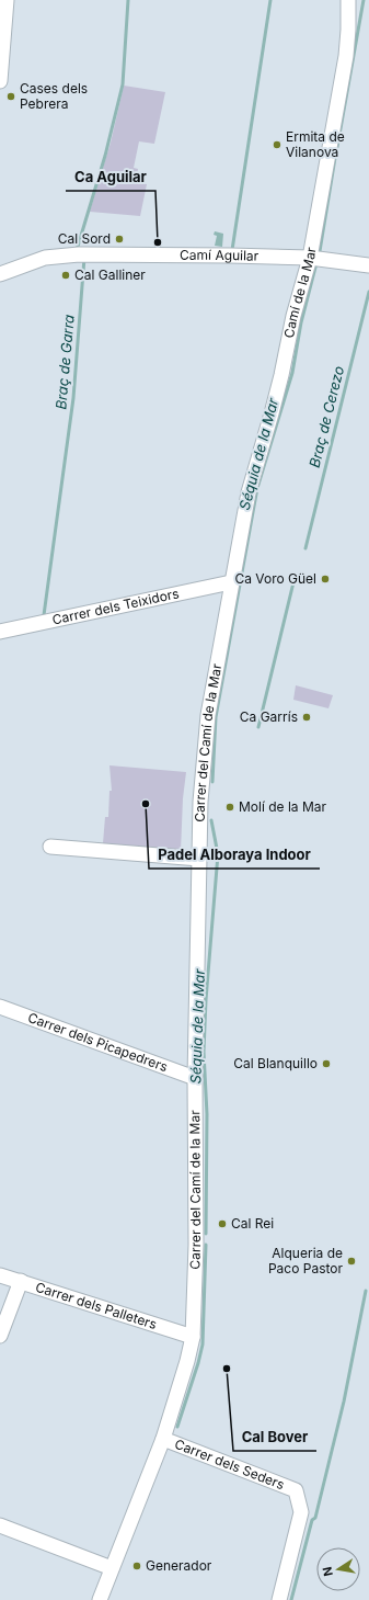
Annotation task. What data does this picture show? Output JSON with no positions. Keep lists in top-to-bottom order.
{
  "streets": {
    "street": [
      "Camí Aguilar",
      "Camí de la Mar",
      "Carrer dels Teixidors",
      "Carrer del Camí de la Mar",
      "Carrer dels Picapedrers",
      "Carrer dels Palleters",
      "Carrer dels Seders"
    ]
  },
  "crossings": [
    ["Camí Aguilar", "Camí de la Mar"],
    ["Camí de la Mar", "Carrer dels Teixidors"],
    ["Camí de la Mar", "Carrer del Camí de la Mar"],
    ["Carrer dels Teixidors", "Carrer del Camí de la Mar"],
    ["Carrer del Camí de la Mar", "Carrer dels Picapedrers"],
    ["Carrer del Camí de la Mar", "Carrer dels Palleters"],
    ["Carrer del Camí de la Mar", "Carrer dels Seders"]
  ],
  "water": ["Braç de Garra", "Braç de Cerezo", "Séquia de la Mar"],
  "places": [
    "Cases dels Pebrera",
    "Ermita de Vilanova",
    "Cal Sord",
    "Ca Aguilar",
    "Cal Galliner",
    "Ca Voro Güel",
    "Ca Garrís",
    "Padel Alboraya Indoor",
    "Molí de la Mar",
    "Cal Blanquillo",
    "Cal Rei",
    "Alqueria de Paco Pastor",
    "Cal Bover",
    "Generador"
  ],
  "north": "left"
}
